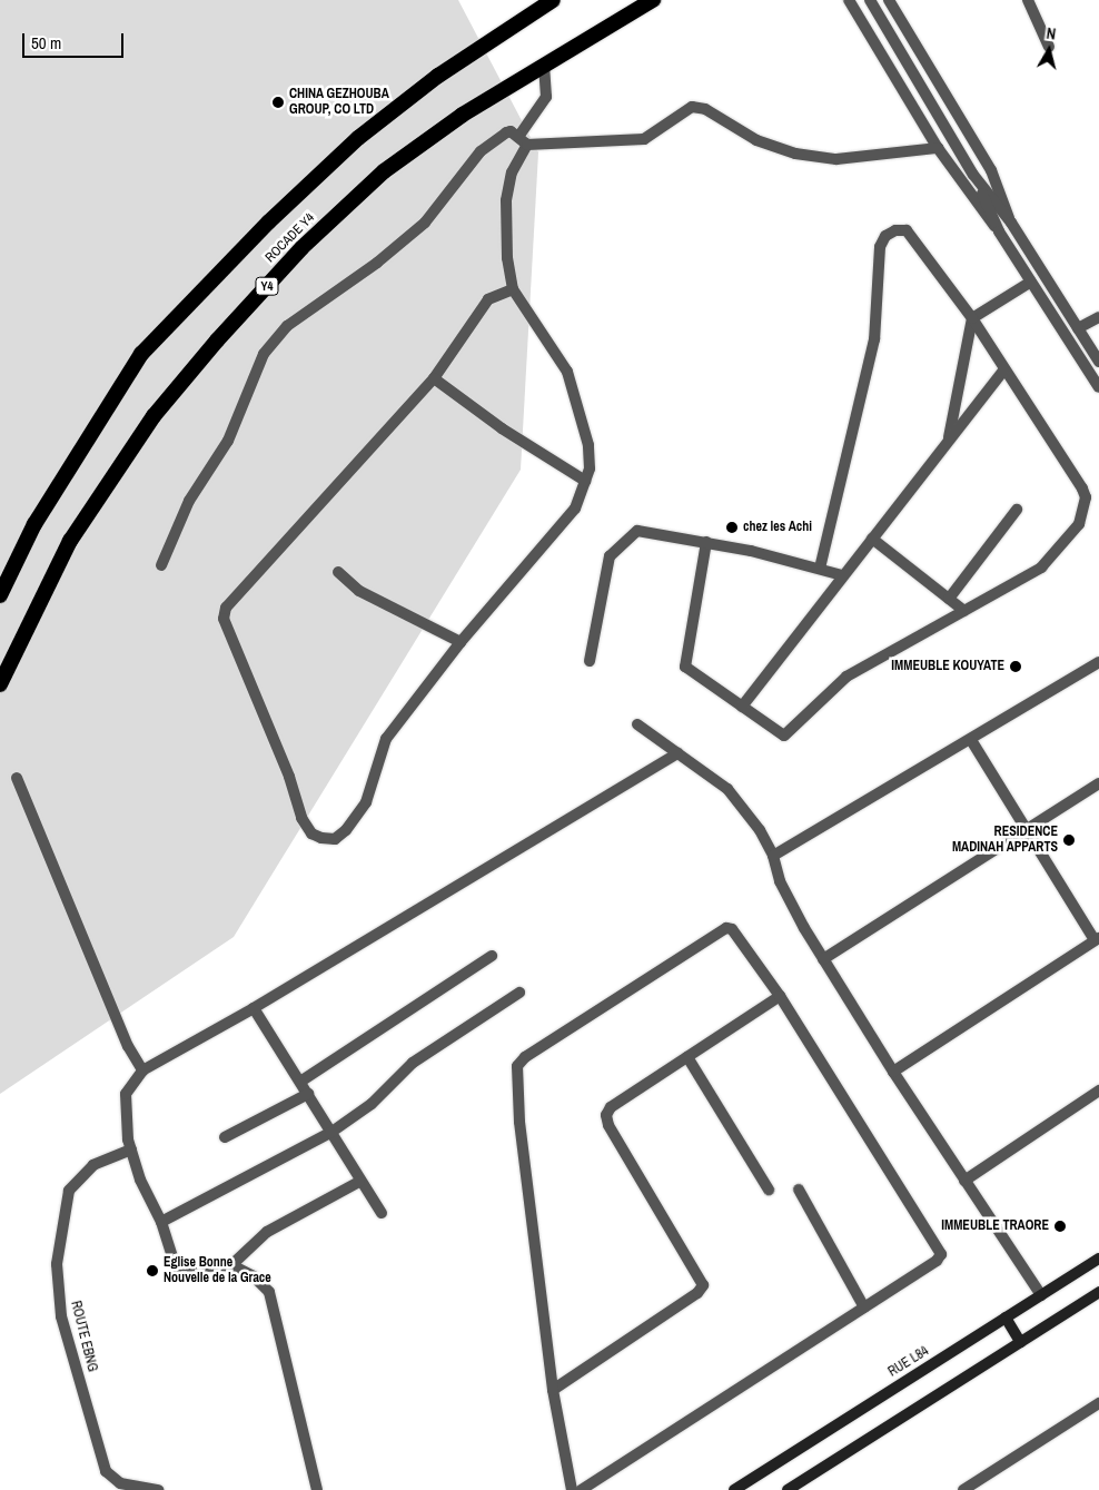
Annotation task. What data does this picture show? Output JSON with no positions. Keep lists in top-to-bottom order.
{
  "streets": {
    "highway": ["ROCADE Y4", "Y4"],
    "main road": ["RUE L84"],
    "street": ["ROUTE EBNG"]
  },
  "places": [
    "CHINA GEZHOUBA GROUP, CO LTD",
    "chez les Achi",
    "IMMEUBLE KOUYATE",
    "RESIDENCE MADINAH APPARTS",
    "IMMEUBLE TRAORE",
    "Eglise Bonne Nouvelle de la Grace"
  ],
  "scale_bar": "50 m",
  "north": "top"
}
